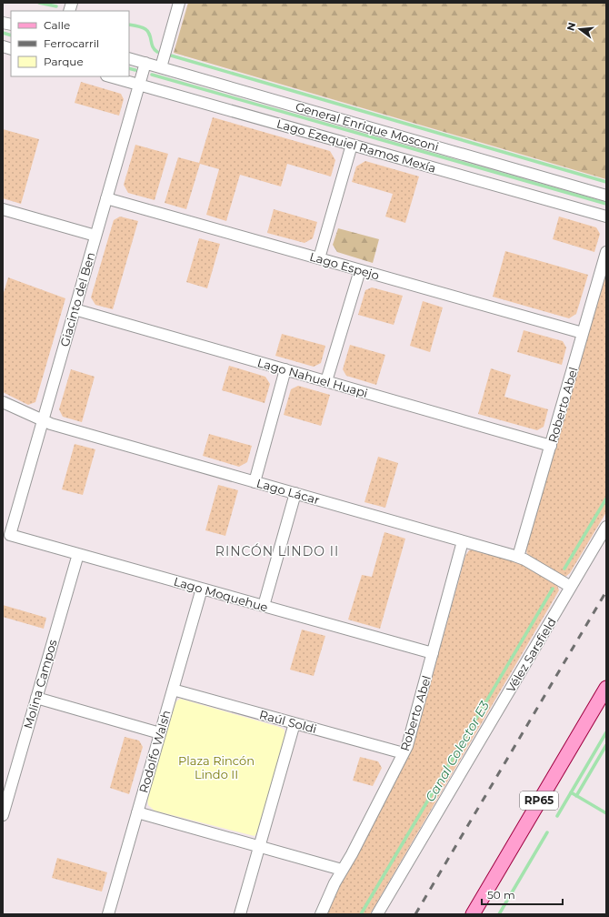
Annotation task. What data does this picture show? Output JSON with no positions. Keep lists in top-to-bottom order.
{
  "streets": {
    "main road": ["RP65"],
    "street": [
      "General Enrique Mosconi",
      "Lago Ezequiel Ramos Mexía",
      "Lago Espejo",
      "Giacinto del Ben",
      "Lago Nahuel Huapi",
      "Roberto Abel",
      "Lago Lácar",
      "Lago Moquehue",
      "Vélez Sarsfield",
      "Molina Campos",
      "Raúl Soldi",
      "Rodolfo Walsh"
    ]
  },
  "crossings": [
    ["General Enrique Mosconi", "Giacinto del Ben"],
    ["Lago Ezequiel Ramos Mexía", "Giacinto del Ben"],
    ["Lago Espejo", "Giacinto del Ben"],
    ["Lago Espejo", "Roberto Abel"],
    ["Giacinto del Ben", "Lago Nahuel Huapi"],
    ["Giacinto del Ben", "Lago Lácar"],
    ["Giacinto del Ben", "Lago Moquehue"],
    ["Lago Nahuel Huapi", "Roberto Abel"],
    ["Roberto Abel", "Lago Lácar"],
    ["Roberto Abel", "Lago Moquehue"],
    ["Roberto Abel", "Raúl Soldi"],
    ["Lago Lácar", "Vélez Sarsfield"],
    ["Lago Moquehue", "Molina Campos"],
    ["Lago Moquehue", "Rodolfo Walsh"],
    ["Raúl Soldi", "Rodolfo Walsh"]
  ],
  "districts": ["RINCÓN LINDO II"],
  "water": ["Canal Colector E3"],
  "parks": ["Plaza Rincón Lindo II"],
  "legend": ["Calle", "Ferrocarril", "Parque"],
  "scale_bar": "50 m",
  "north": "left"
}
